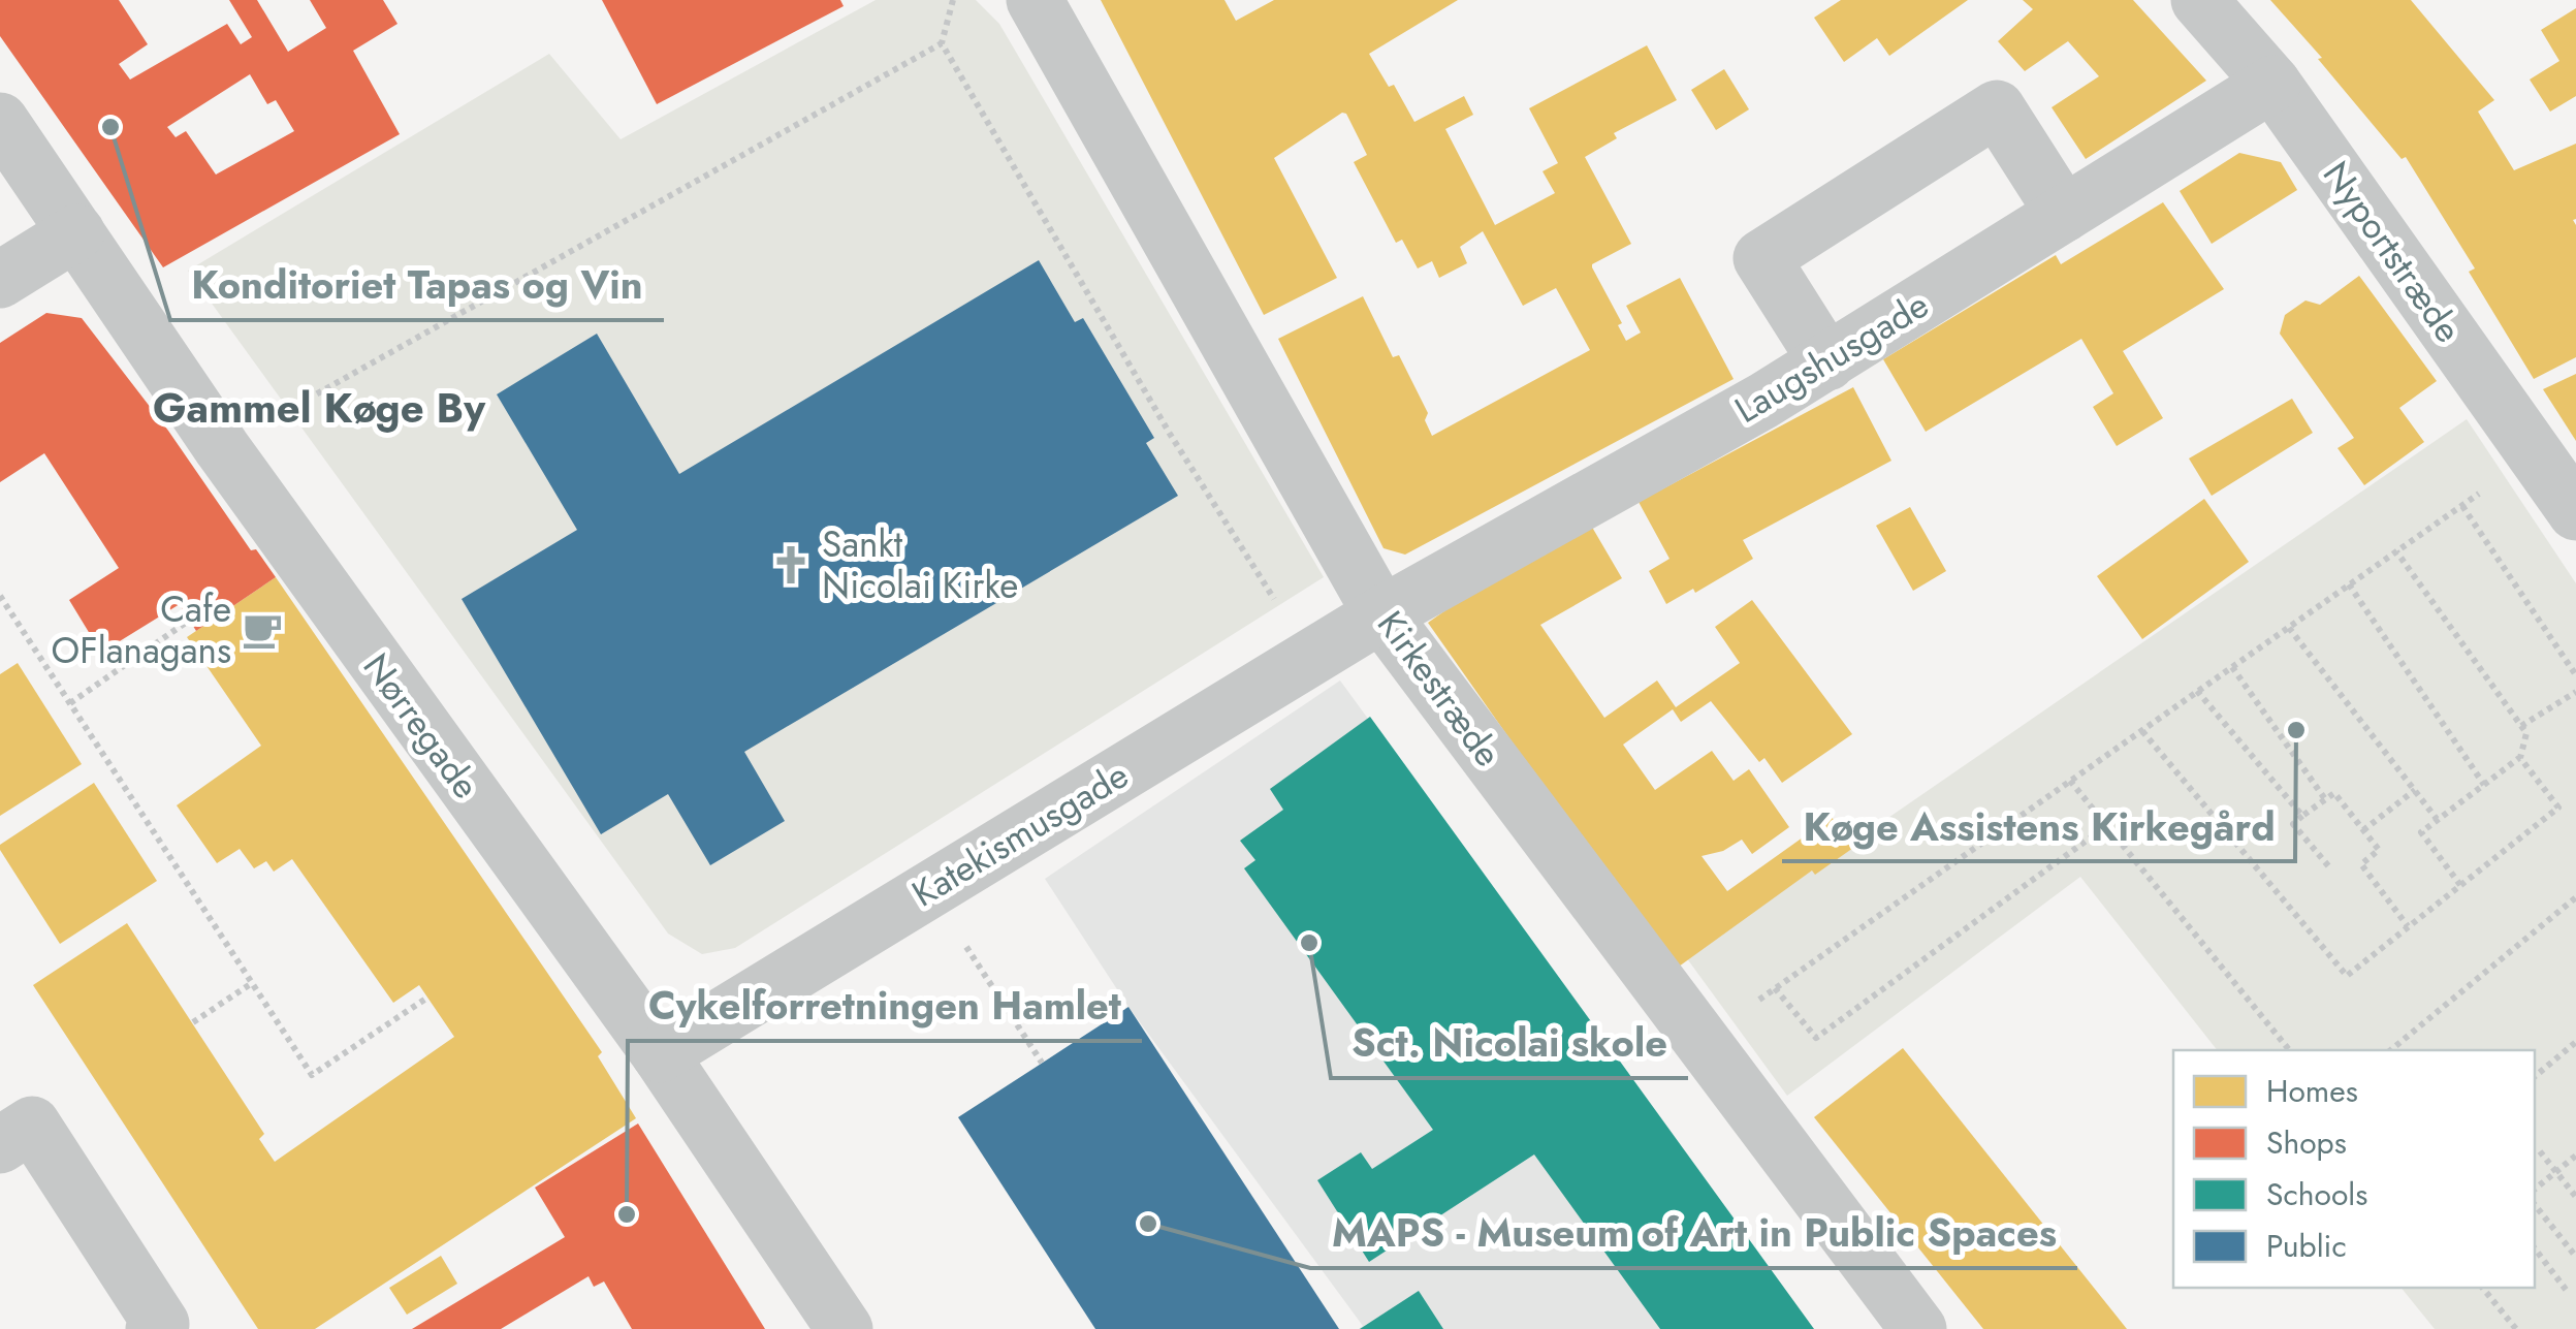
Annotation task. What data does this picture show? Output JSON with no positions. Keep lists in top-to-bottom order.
{
  "streets": {
    "street": [
      "Nyportstræde",
      "Laugshusgade",
      "Kirkestræde",
      "Nørregade",
      "Katekismusgade"
    ]
  },
  "crossings": [
    ["Nyportstræde", "Laugshusgade"],
    ["Laugshusgade", "Kirkestræde"],
    ["Laugshusgade", "Katekismusgade"],
    ["Kirkestræde", "Katekismusgade"],
    ["Nørregade", "Katekismusgade"]
  ],
  "districts": ["Gammel Køge By"],
  "places": {
    "other": [
      "Konditoriet Tapas og Vin",
      "Køge Assistens Kirkegård",
      "Sct. Nicolai skole",
      "Cykelforretningen Hamlet",
      "MAPS - Museum of Art in Public Spaces"
    ],
    "church": ["Sankt Nicolai Kirke"],
    "cafe": ["Cafe OFlanagans"]
  },
  "legend": [
    "Homes",
    "Shops",
    "Schools",
    "Public"
  ]
}
